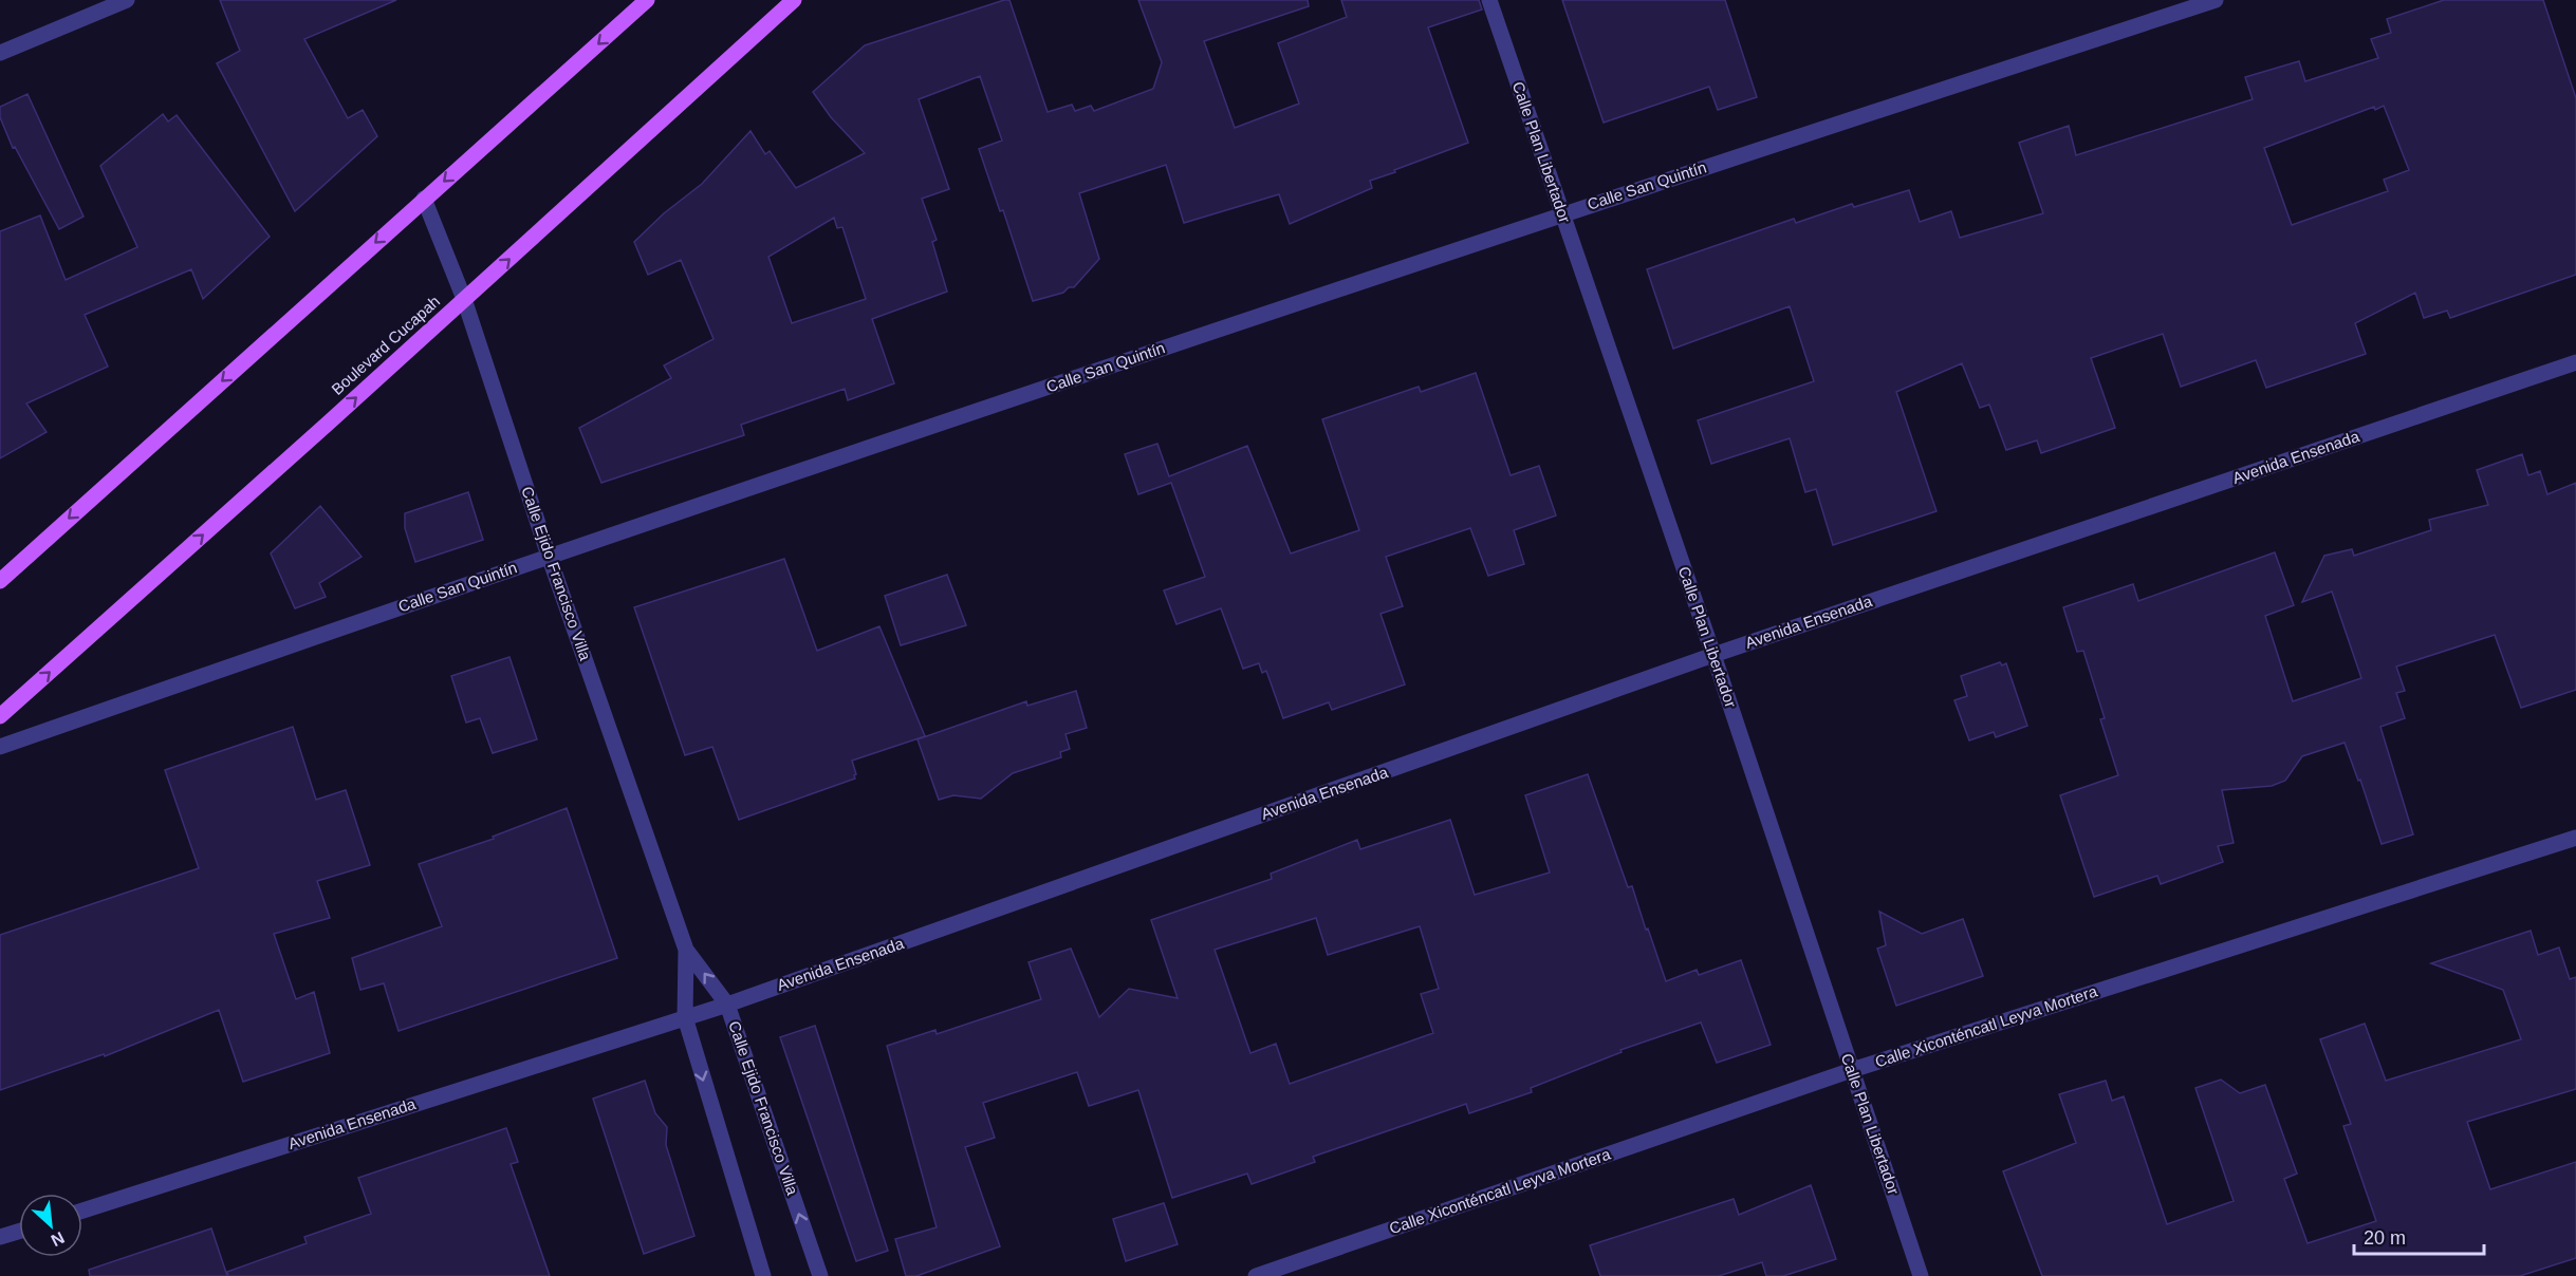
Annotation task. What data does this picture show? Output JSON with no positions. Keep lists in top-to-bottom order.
{
  "streets": {
    "main road": ["Boulevard Cucapah"],
    "street": [
      "Calle Plan Libertador",
      "Calle San Quintín",
      "Avenida Ensenada",
      "Calle Ejido Francisco Villa",
      "Calle Xiconténcatl Leyva Mortera"
    ]
  },
  "crossings": [
    ["Calle Plan Libertador", "Calle San Quintín"],
    ["Calle Plan Libertador", "Avenida Ensenada"],
    ["Calle Plan Libertador", "Calle Xiconténcatl Leyva Mortera"],
    ["Calle San Quintín", "Calle Ejido Francisco Villa"],
    ["Boulevard Cucapah", "Calle Ejido Francisco Villa"],
    ["Avenida Ensenada", "Calle Ejido Francisco Villa"]
  ],
  "scale_bar": "20 m",
  "north": "bottom right"
}
